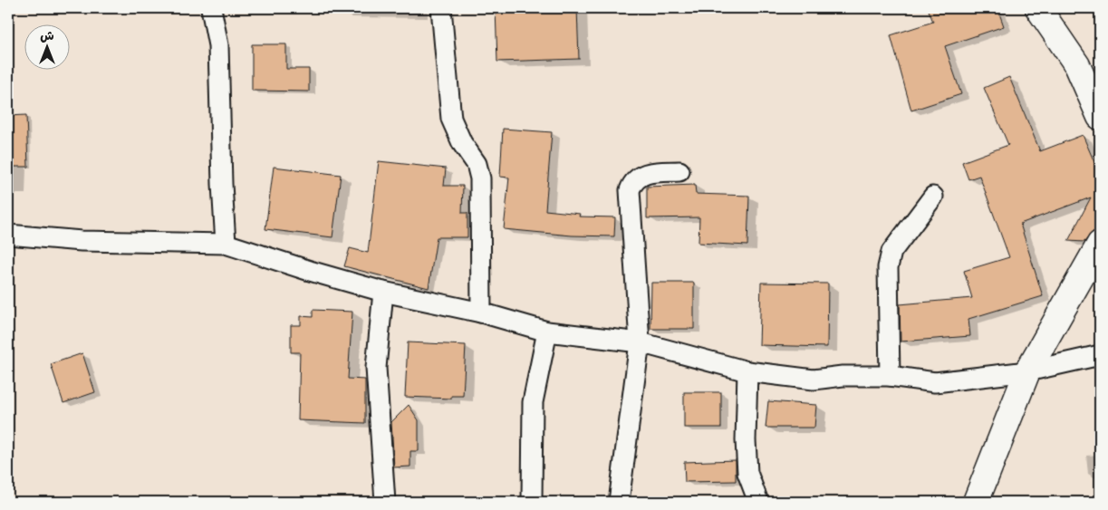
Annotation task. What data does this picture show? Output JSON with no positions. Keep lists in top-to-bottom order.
{
  "north": "top"
}
